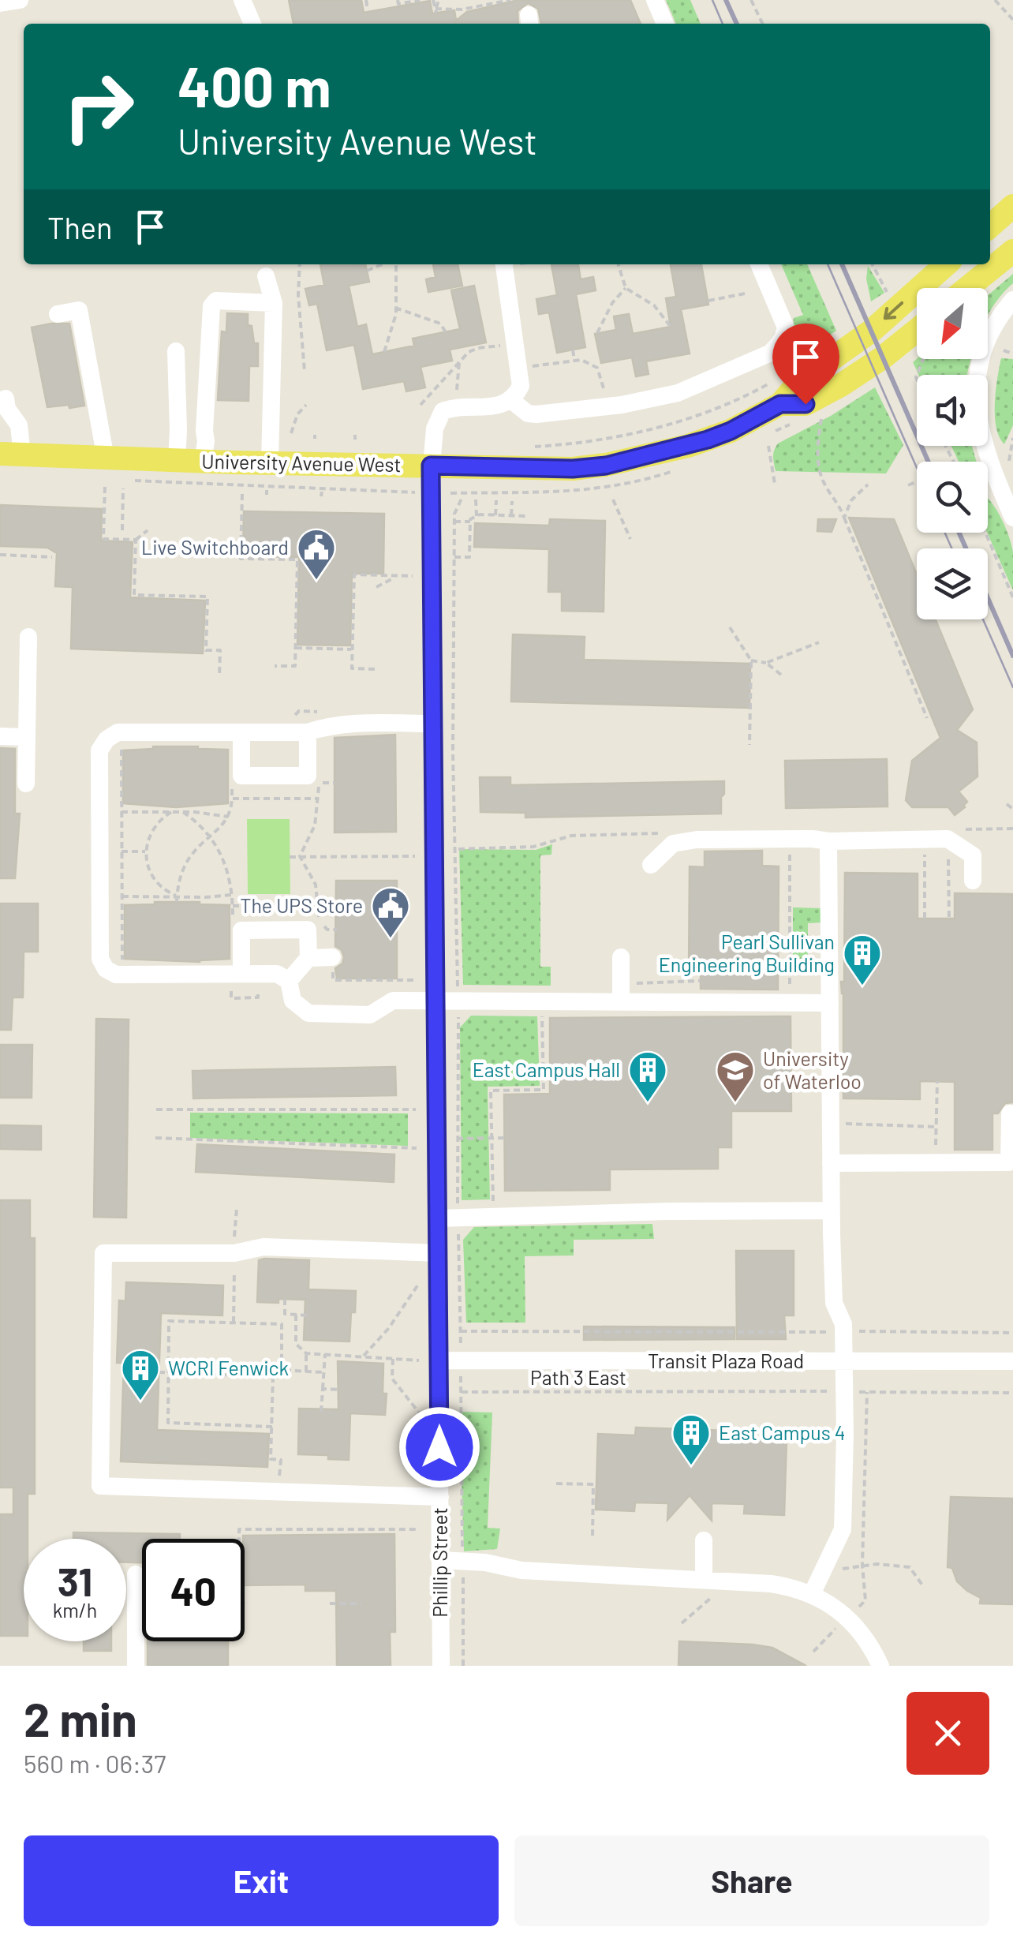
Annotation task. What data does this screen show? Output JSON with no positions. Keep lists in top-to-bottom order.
{
  "streets": {
    "main road": ["University Avenue West"],
    "street": ["Transit Plaza Road", "Phillip Street"],
    "path": ["Path 3 East"]
  },
  "crossings": [
    ["University Avenue West", "Phillip Street"],
    ["Transit Plaza Road", "Phillip Street"]
  ],
  "places": {
    "public building": ["Live Switchboard", "The UPS Store"],
    "building": [
      "Pearl Sullivan Engineering Building",
      "East Campus Hall",
      "WCRI Fenwick",
      "East Campus 4"
    ],
    "school or university": ["University of Waterloo"]
  },
  "north": "bottom left",
  "page": {
    "turn": ["400 m", "University Avenue West"],
    "then": "Then",
    "speed": "31 km/h",
    "limit": "40",
    "heading": ["2 min", "560 m · 06:37"],
    "buttons": ["Exit", "Share"]
  }
}
